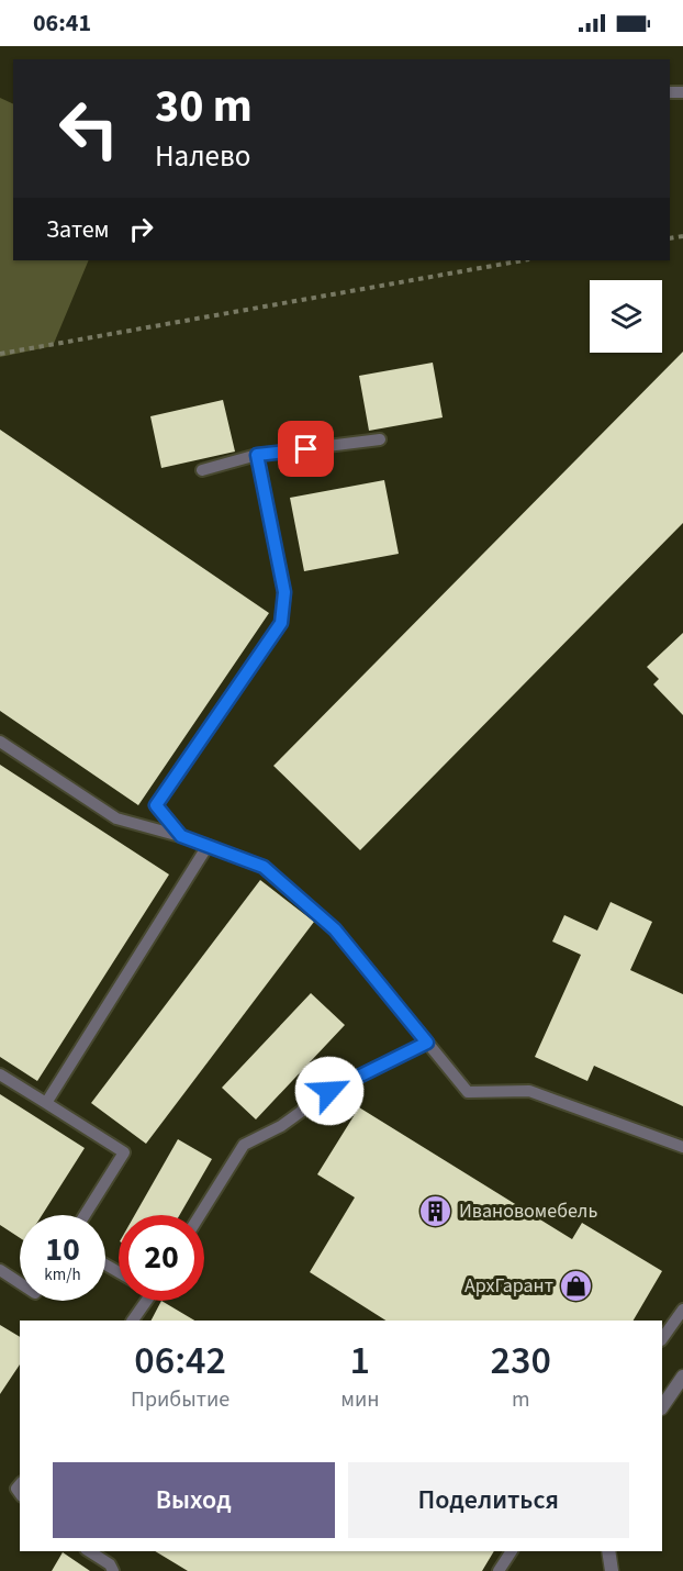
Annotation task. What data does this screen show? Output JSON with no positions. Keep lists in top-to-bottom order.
{
  "places": {
    "building": ["Ивановомебель"],
    "shop": ["АрхГарант"]
  },
  "page": {
    "status": "06:41",
    "turn": ["30 m", "Налево"],
    "then": "Затем",
    "speed": "10 km/h",
    "limit": "20",
    "eta": [
      "06:42",
      "Прибытие",
      "1",
      "мин",
      "230",
      "m"
    ],
    "buttons": ["Выход", "Поделиться"]
  }
}
